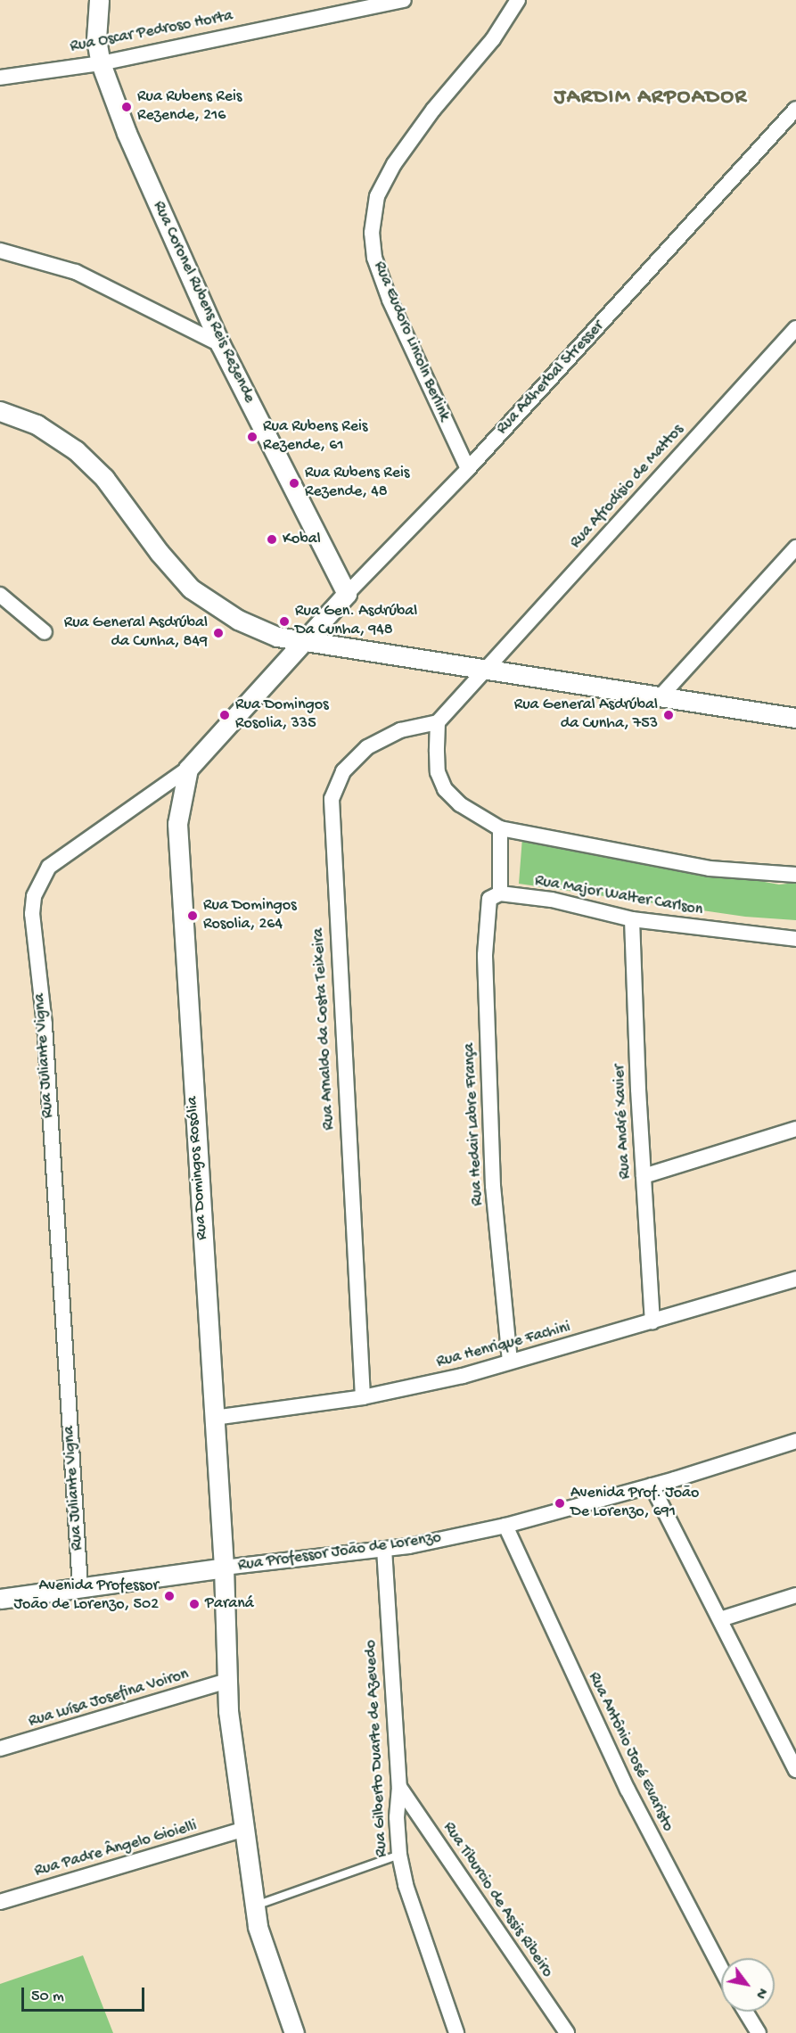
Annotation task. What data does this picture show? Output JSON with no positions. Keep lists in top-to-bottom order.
{
  "streets": {
    "street": [
      "Rua Oscar Pedroso Horta",
      "Rua Coronel Rubens Reis Rezende",
      "Rua Eudoro Lincoln Berlink",
      "Rua Adherbal Stresser",
      "Rua Afrodísio de Mattos",
      "Rua Major Walter Carlson",
      "Rua Arnaldo da Costa Teixeira",
      "Rua Juliante Vigna",
      "Rua André Xavier",
      "Rua Hedair Labre França",
      "Rua Domingos Rosólia",
      "Rua Henrique Fachini",
      "Rua Professor João de Lorenzo",
      "Rua Luísa Josefina Voiron",
      "Rua Gilberto Duarte de Azevedo",
      "Rua Antônio José Evaristo",
      "Rua Padre Ângelo Gioielli",
      "Rua Tiburcio de Assis Ribeiro"
    ]
  },
  "crossings": [
    ["Rua Oscar Pedroso Horta", "Rua Coronel Rubens Reis Rezende"],
    ["Rua Coronel Rubens Reis Rezende", "Rua Adherbal Stresser"],
    ["Rua Eudoro Lincoln Berlink", "Rua Adherbal Stresser"],
    ["Rua Adherbal Stresser", "Rua Juliante Vigna"],
    ["Rua Major Walter Carlson", "Rua André Xavier"],
    ["Rua Major Walter Carlson", "Rua Hedair Labre França"],
    ["Rua Arnaldo da Costa Teixeira", "Rua Henrique Fachini"],
    ["Rua Juliante Vigna", "Rua Domingos Rosólia"],
    ["Rua Juliante Vigna", "Rua Professor João de Lorenzo"],
    ["Rua André Xavier", "Rua Henrique Fachini"],
    ["Rua Hedair Labre França", "Rua Henrique Fachini"],
    ["Rua Domingos Rosólia", "Rua Henrique Fachini"],
    ["Rua Domingos Rosólia", "Rua Professor João de Lorenzo"],
    ["Rua Domingos Rosólia", "Rua Luísa Josefina Voiron"],
    ["Rua Domingos Rosólia", "Rua Padre Ângelo Gioielli"],
    ["Rua Professor João de Lorenzo", "Rua Gilberto Duarte de Azevedo"],
    ["Rua Professor João de Lorenzo", "Rua Antônio José Evaristo"],
    ["Rua Gilberto Duarte de Azevedo", "Rua Tiburcio de Assis Ribeiro"]
  ],
  "districts": ["JARDIM ARPOADOR"],
  "places": [
    "Rua Rubens Reis Rezende, 216",
    "Rua Rubens Reis Rezende, 61",
    "Rua Rubens Reis Rezende, 48",
    "Kobal",
    "Rua Gen. Asdrúbal Da Cunha, 948",
    "Rua General Asdrúbal da Cunha, 849",
    "Rua Domingos Rosolia, 335",
    "Rua General Asdrúbal da Cunha, 753",
    "Rua Domingos Rosolia, 264",
    "Avenida Prof. João De Lorenzo, 691",
    "Avenida Professor João de Lorenzo, 502",
    "Paraná"
  ],
  "scale_bar": "50 m",
  "north": "bottom right"
}
